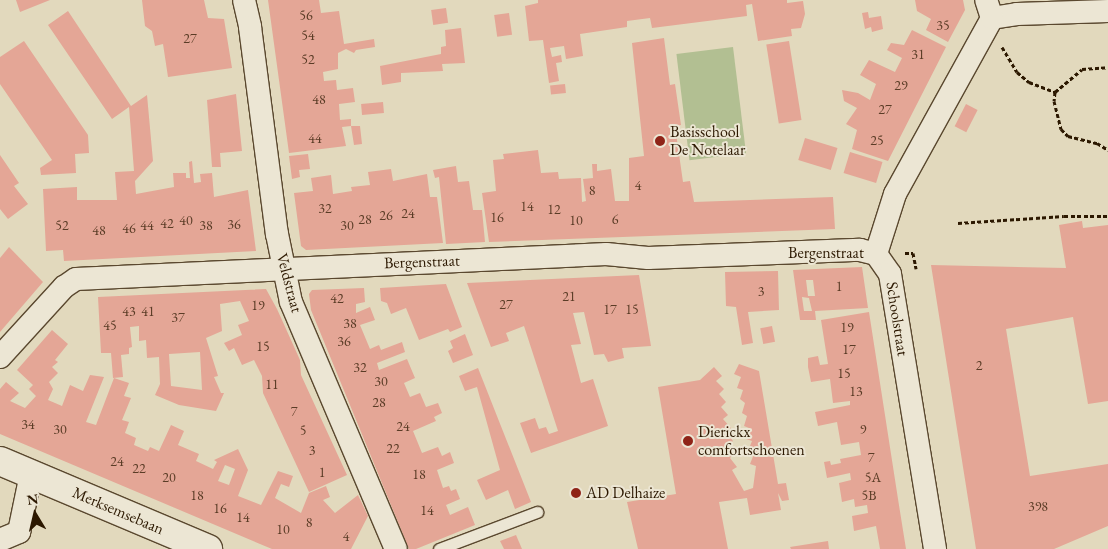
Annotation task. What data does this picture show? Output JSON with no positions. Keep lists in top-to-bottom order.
{
  "streets": {
    "main road": ["Merksemsebaan"],
    "street": ["Bergenstraat", "Veldstraat", "Schoolstraat"]
  },
  "crossings": [
    ["Bergenstraat", "Veldstraat"],
    ["Bergenstraat", "Schoolstraat"]
  ],
  "places": ["Basisschool De Notelaar", "Dierickx comfortschoenen", "AD Delhaize"],
  "house_numbers": [
    "56",
    "35",
    "54",
    "27",
    "31",
    "52",
    "29",
    "48",
    "27",
    "44",
    "25",
    "4",
    "8",
    "14",
    "32",
    "12",
    "24",
    "26",
    "16",
    "28",
    "6",
    "40",
    "10",
    "42",
    "36",
    "52",
    "44",
    "38",
    "30",
    "46",
    "48",
    "1",
    "3",
    "21",
    "42",
    "27",
    "19",
    "17",
    "15",
    "43",
    "41",
    "37",
    "38",
    "45",
    "19",
    "36",
    "15",
    "17",
    "2",
    "32",
    "15",
    "30",
    "11",
    "13",
    "28",
    "7",
    "34",
    "24",
    "30",
    "9",
    "5",
    "22",
    "3",
    "7",
    "24",
    "22",
    "1",
    "18",
    "20",
    "5A",
    "18",
    "5B",
    "398",
    "16",
    "14",
    "14",
    "8",
    "10",
    "4"
  ],
  "north": "top"
}
